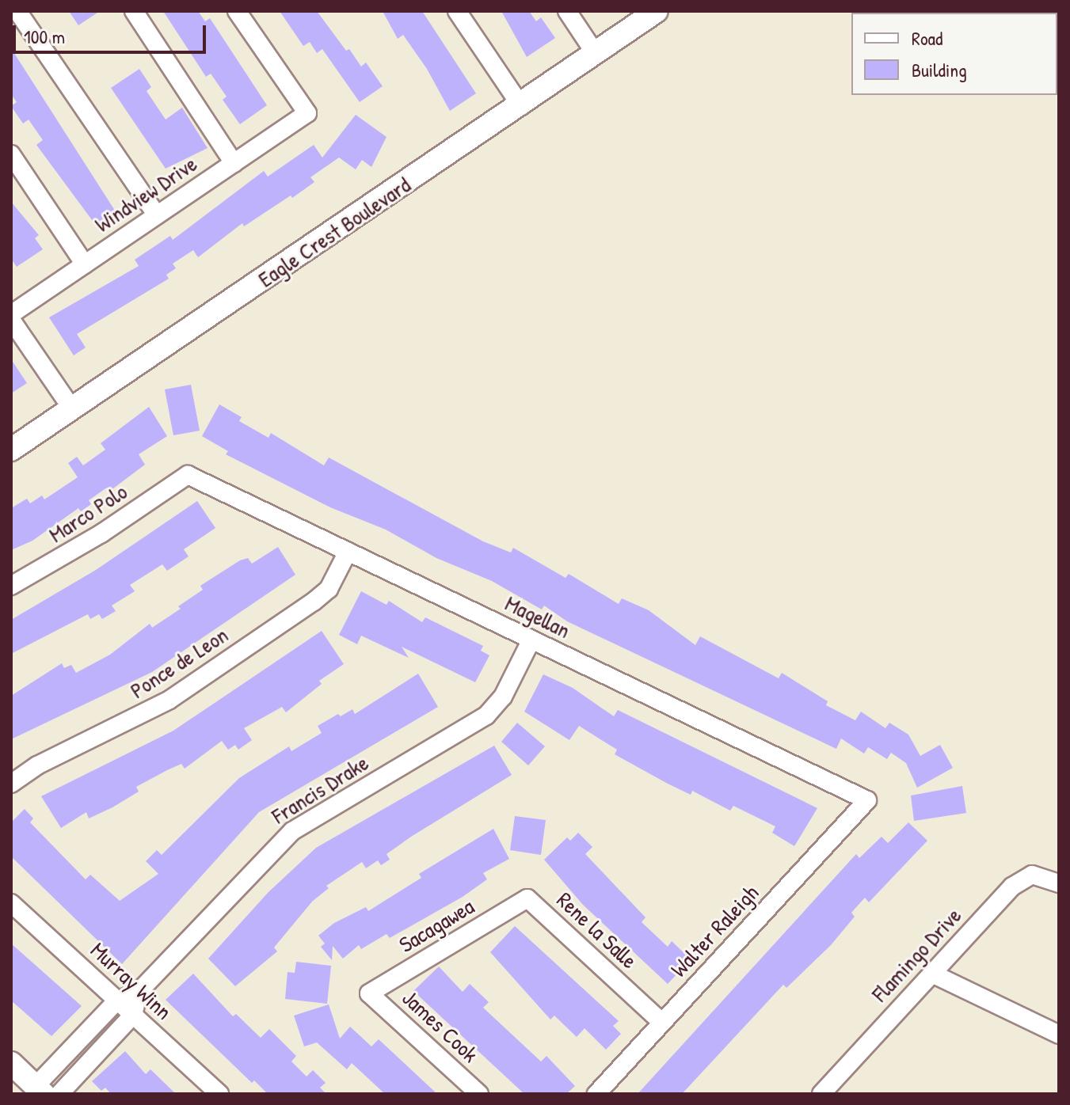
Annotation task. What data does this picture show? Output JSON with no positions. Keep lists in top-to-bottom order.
{
  "streets": {
    "main road": ["Eagle Crest Boulevard"],
    "street": [
      "Windview Drive",
      "Marco Polo",
      "Magellan",
      "Ponce de Leon",
      "Francis Drake",
      "Sacagawea",
      "Rene la Salle",
      "Walter Raleigh",
      "Flamingo Drive",
      "Murray Winn",
      "James Cook"
    ]
  },
  "crossings": [
    ["Marco Polo", "Magellan"],
    ["Magellan", "Ponce de Leon"],
    ["Magellan", "Francis Drake"],
    ["Magellan", "Walter Raleigh"],
    ["Francis Drake", "Murray Winn"],
    ["Sacagawea", "Rene la Salle"],
    ["Sacagawea", "James Cook"],
    ["Rene la Salle", "Walter Raleigh"]
  ],
  "legend": ["Road", "Building"],
  "scale_bar": "100 m"
}
